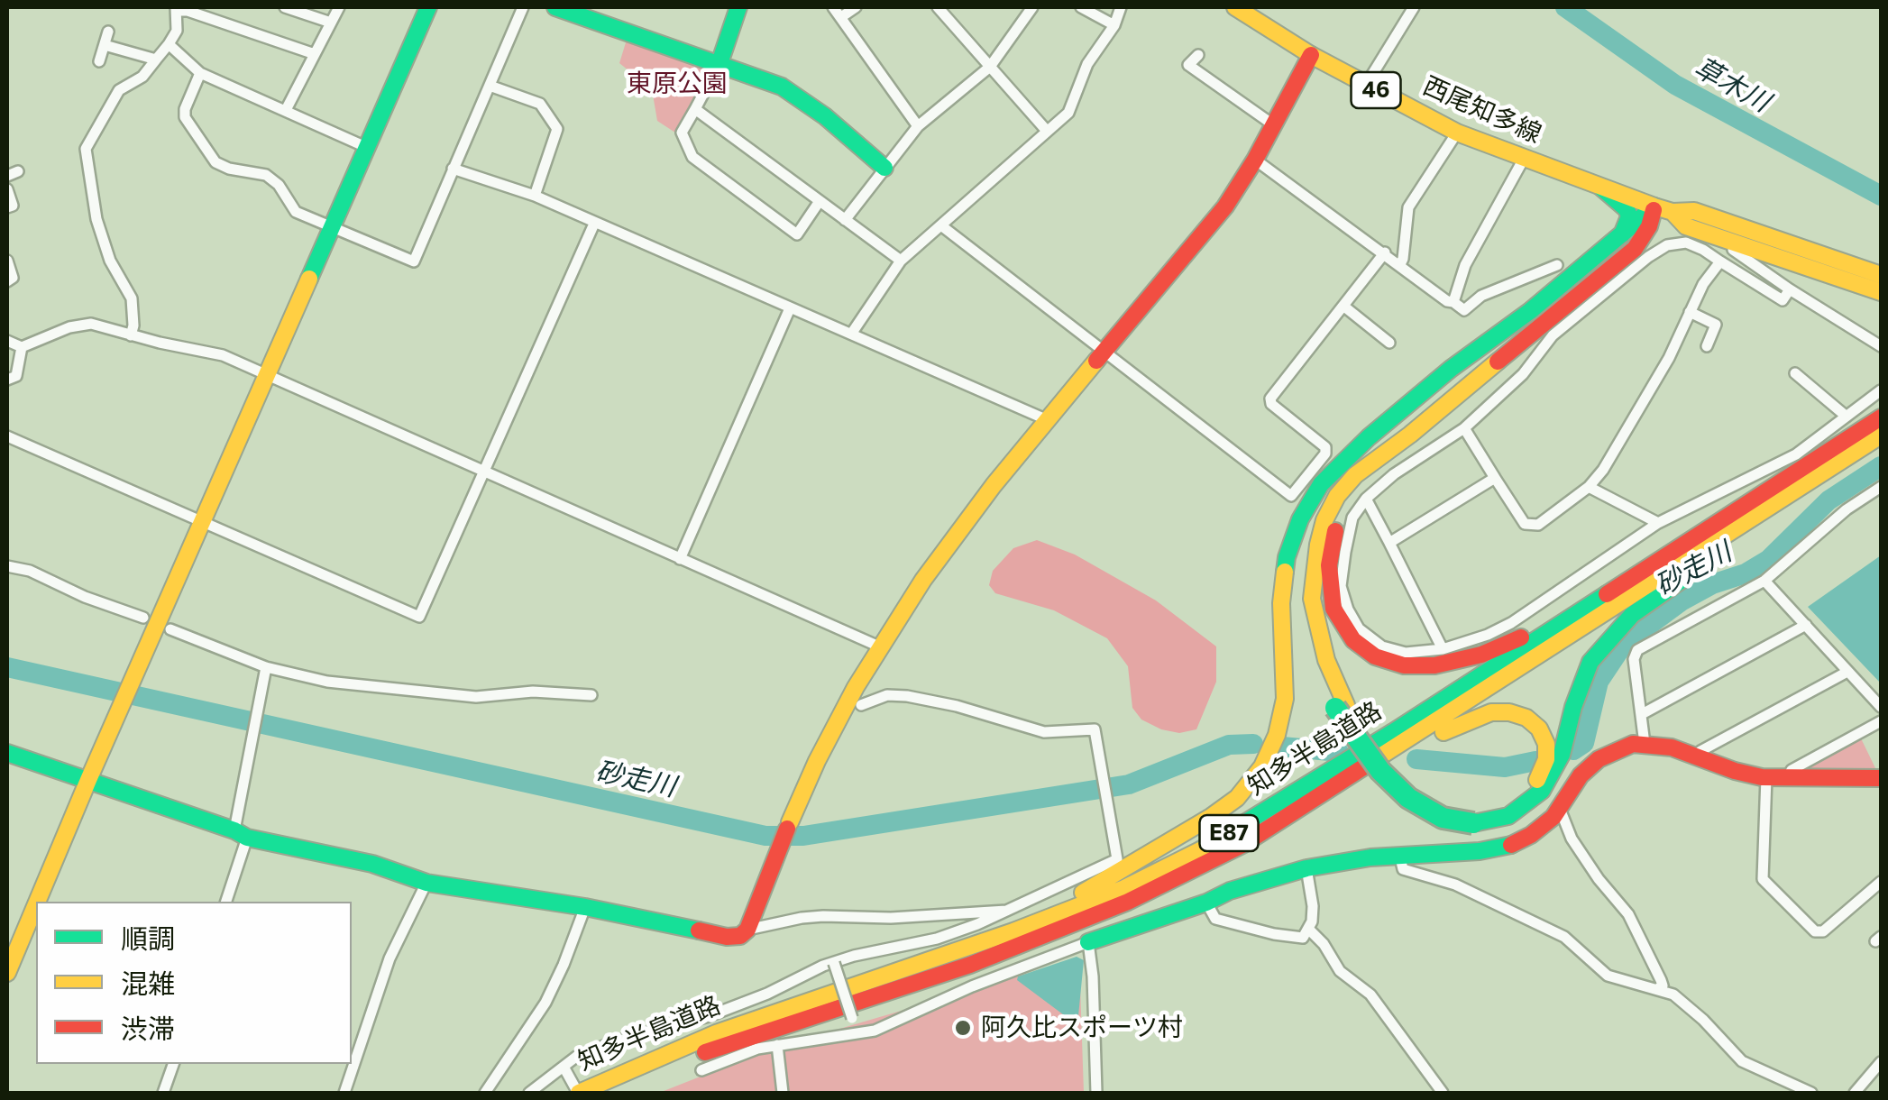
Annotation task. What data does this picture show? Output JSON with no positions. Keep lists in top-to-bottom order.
{
  "streets": {
    "main road": [
      "46",
      "西尾知多線",
      "知多半島道路",
      "E87"
    ]
  },
  "water": ["草木川", "砂走川"],
  "parks": ["東原公園"],
  "places": ["阿久比スポーツ村"],
  "legend": ["順調", "混雑", "渋滞"]
}
